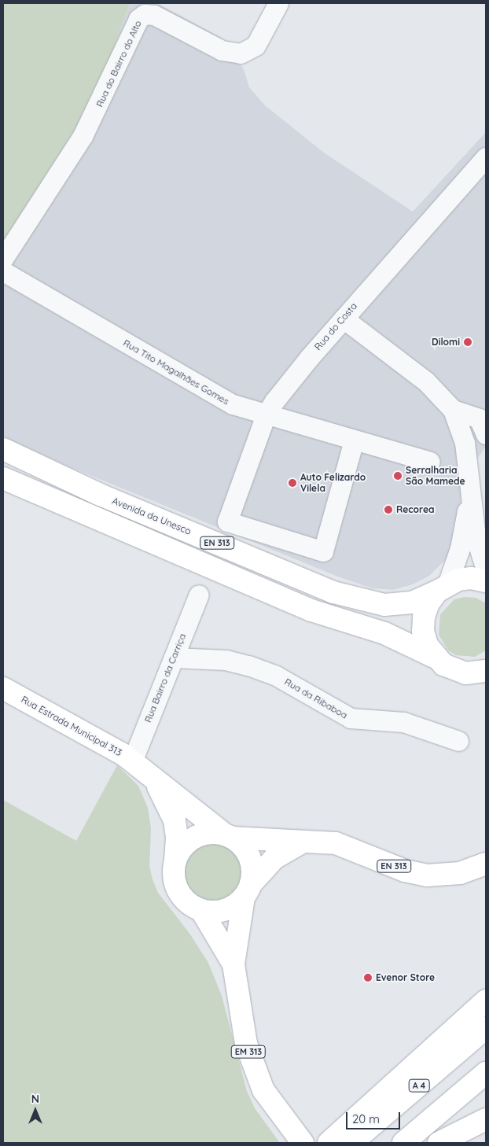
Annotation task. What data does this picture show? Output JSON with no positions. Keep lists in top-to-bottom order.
{
  "streets": {
    "main road": [
      "Avenida da Unesco",
      "EN 313",
      "Rua Estrada Municipal 313",
      "EM 313",
      "A 4"
    ],
    "street": [
      "Rua do Bairro do Alto",
      "Rua do Costa",
      "Rua Tito Magalhães Gomes",
      "Rua Bairro da Carriça",
      "Rua da Ribaboa"
    ]
  },
  "crossings": [
    ["Rua do Costa", "Rua Tito Magalhães Gomes"],
    ["Avenida da Unesco", "EN 313"],
    ["EN 313", "Rua Estrada Municipal 313"],
    ["EN 313", "EM 313"],
    ["Rua Bairro da Carriça", "Rua da Ribaboa"],
    ["Rua Bairro da Carriça", "Rua Estrada Municipal 313"],
    ["Rua Estrada Municipal 313", "EM 313"]
  ],
  "places": [
    "Dilomi",
    "Serralharia São Mamede",
    "Auto Felizardo Vilela",
    "Recorea",
    "Evenor Store"
  ],
  "scale_bar": "20 m",
  "north": "top"
}
